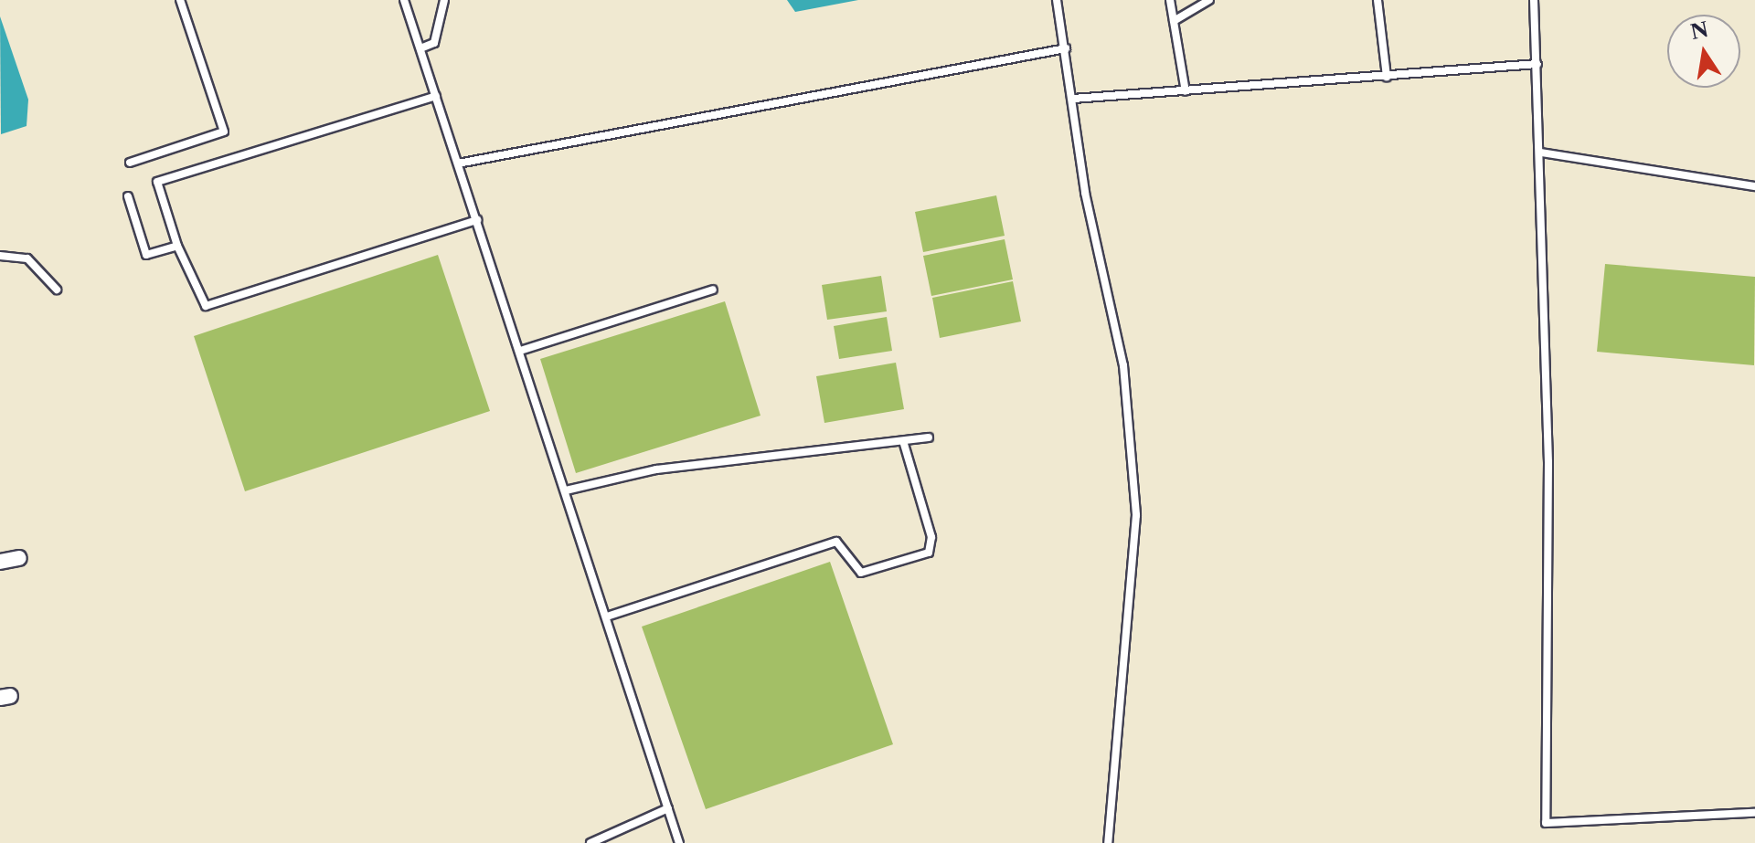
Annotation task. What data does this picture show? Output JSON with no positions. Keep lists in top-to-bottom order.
{
  "north": "top"
}
